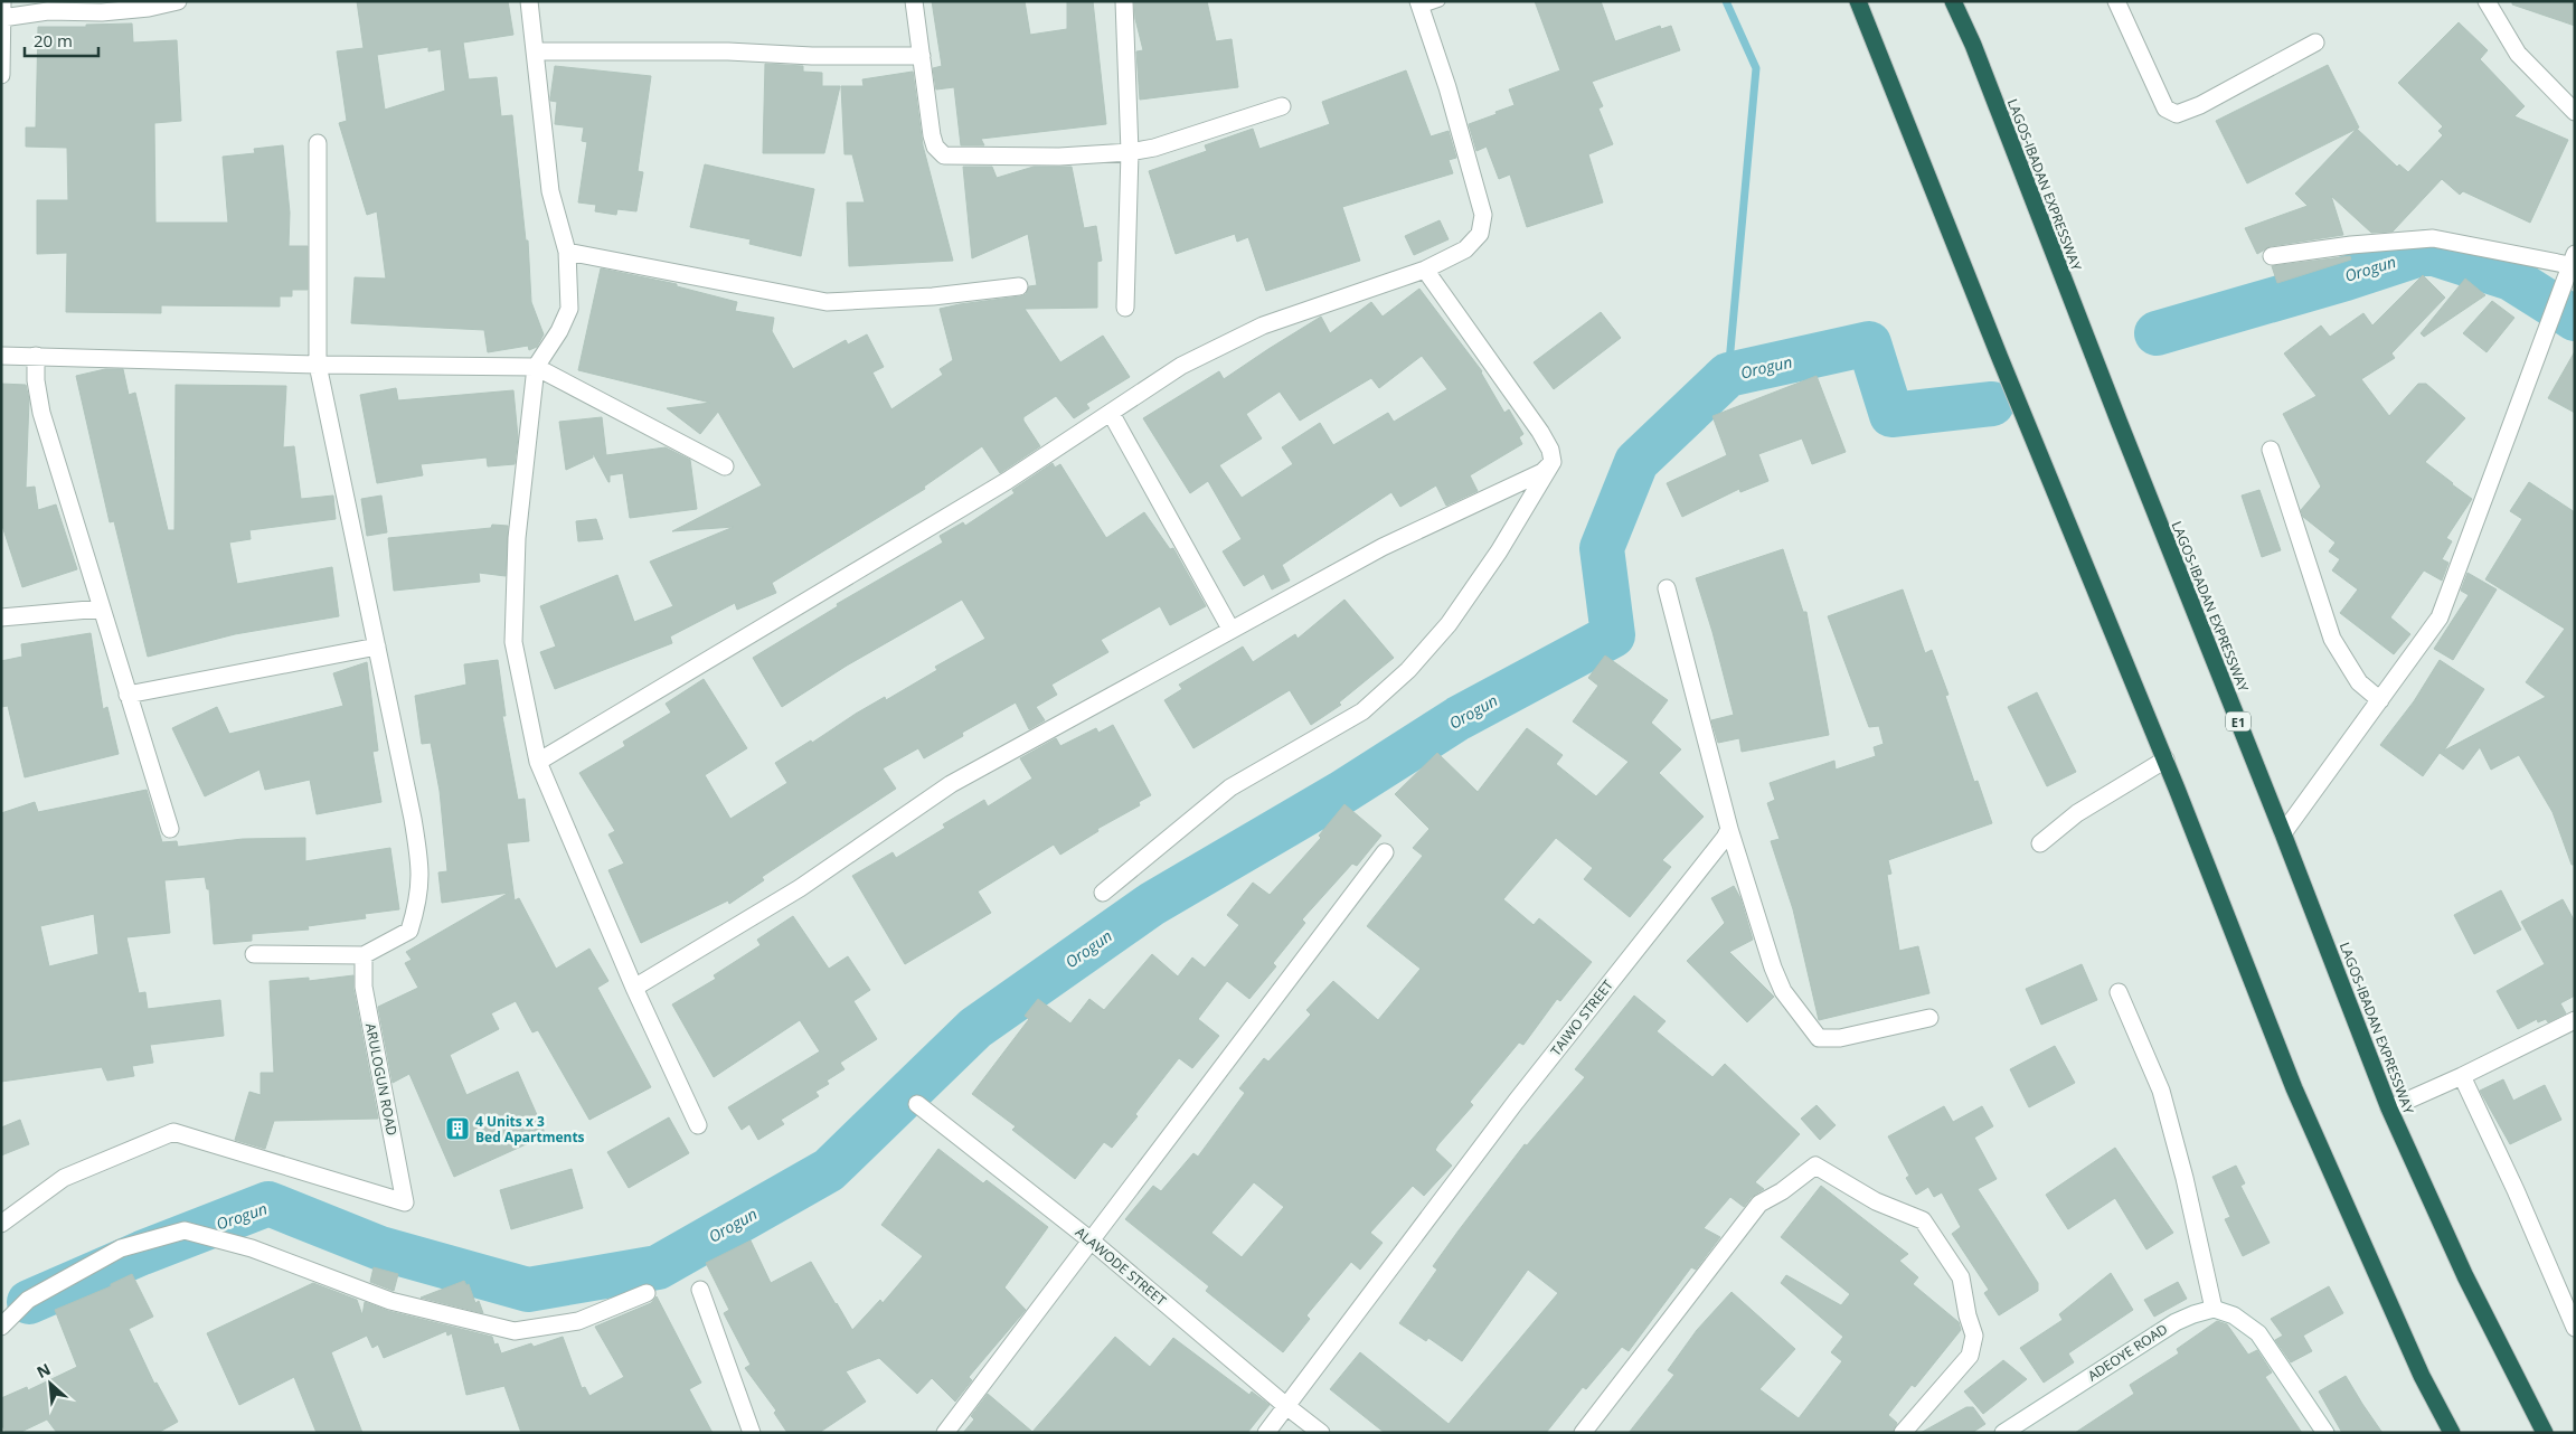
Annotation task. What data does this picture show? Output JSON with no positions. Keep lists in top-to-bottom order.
{
  "streets": {
    "highway": ["LAGOS-IBADAN EXPRESSWAY", "E1"],
    "street": [
      "TAIWO STREET",
      "ARULOGUN ROAD",
      "ALAWODE STREET",
      "ADEOYE ROAD"
    ]
  },
  "crossings": [
    ["TAIWO STREET", "ALAWODE STREET"]
  ],
  "water": ["Orogun"],
  "places": {
    "building": ["4 Units x 3 Bed Apartments"]
  },
  "scale_bar": "20 m",
  "north": "top left"
}
